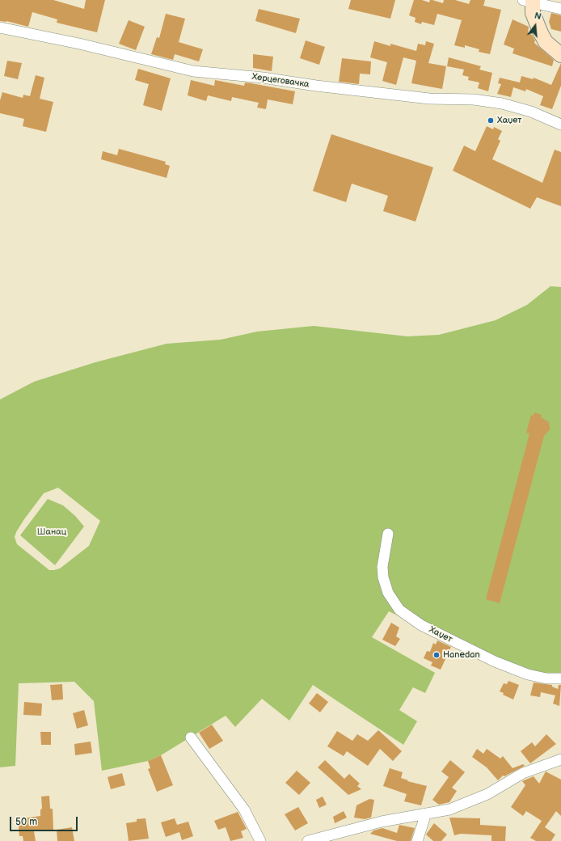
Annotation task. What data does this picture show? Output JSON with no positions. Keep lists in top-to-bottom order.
{
  "streets": {
    "street": ["Херцеговачка", "Хаџет"]
  },
  "parks": ["Шанац"],
  "places": ["Хаџет", "Hanedan"],
  "scale_bar": "50 m",
  "north": "top"
}
